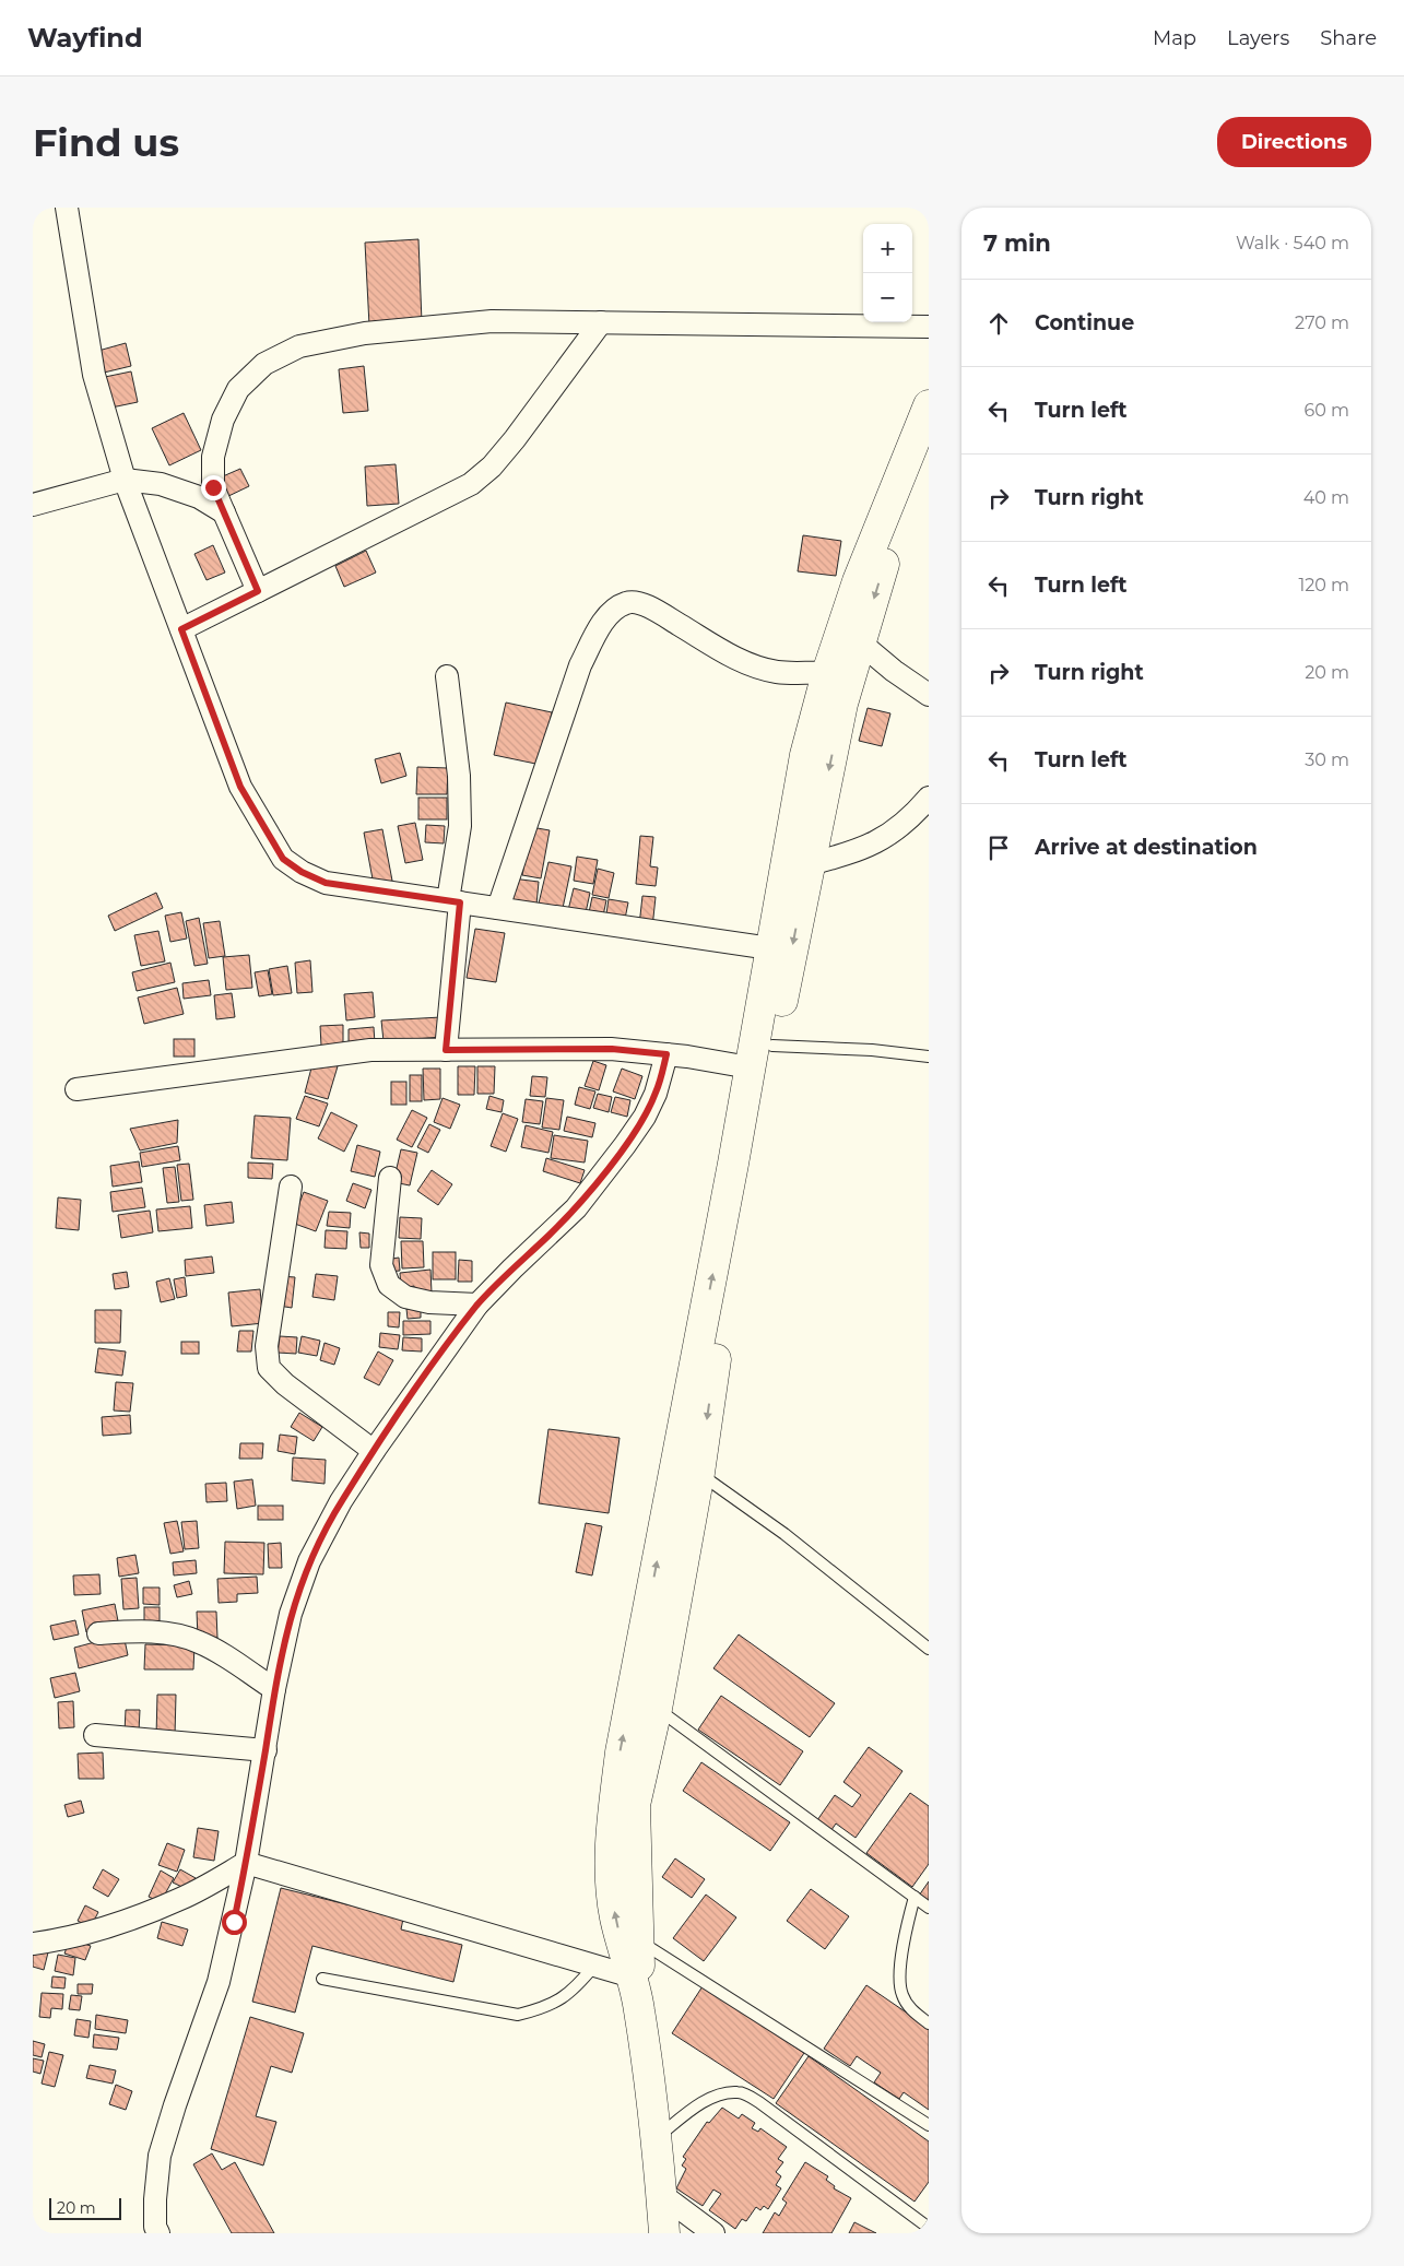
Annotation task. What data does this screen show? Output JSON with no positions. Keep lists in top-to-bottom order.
{
  "scale_bar": "20 m",
  "page": {
    "header": "Wayfind",
    "nav": ["Map", "Layers", "Share"],
    "buttons": "Directions",
    "title": "Find us",
    "heading": ["7 min", "Walk · 540 m"],
    "map_buttons": ["+", "−"],
    "list": [
      ["Continue", "270 m"],
      ["Turn left", "60 m"],
      ["Turn right", "40 m"],
      ["Turn left", "120 m"],
      ["Turn right", "20 m"],
      ["Turn left", "30 m"],
      "Arrive at destination"
    ],
    "scale": "20 m"
  }
}
